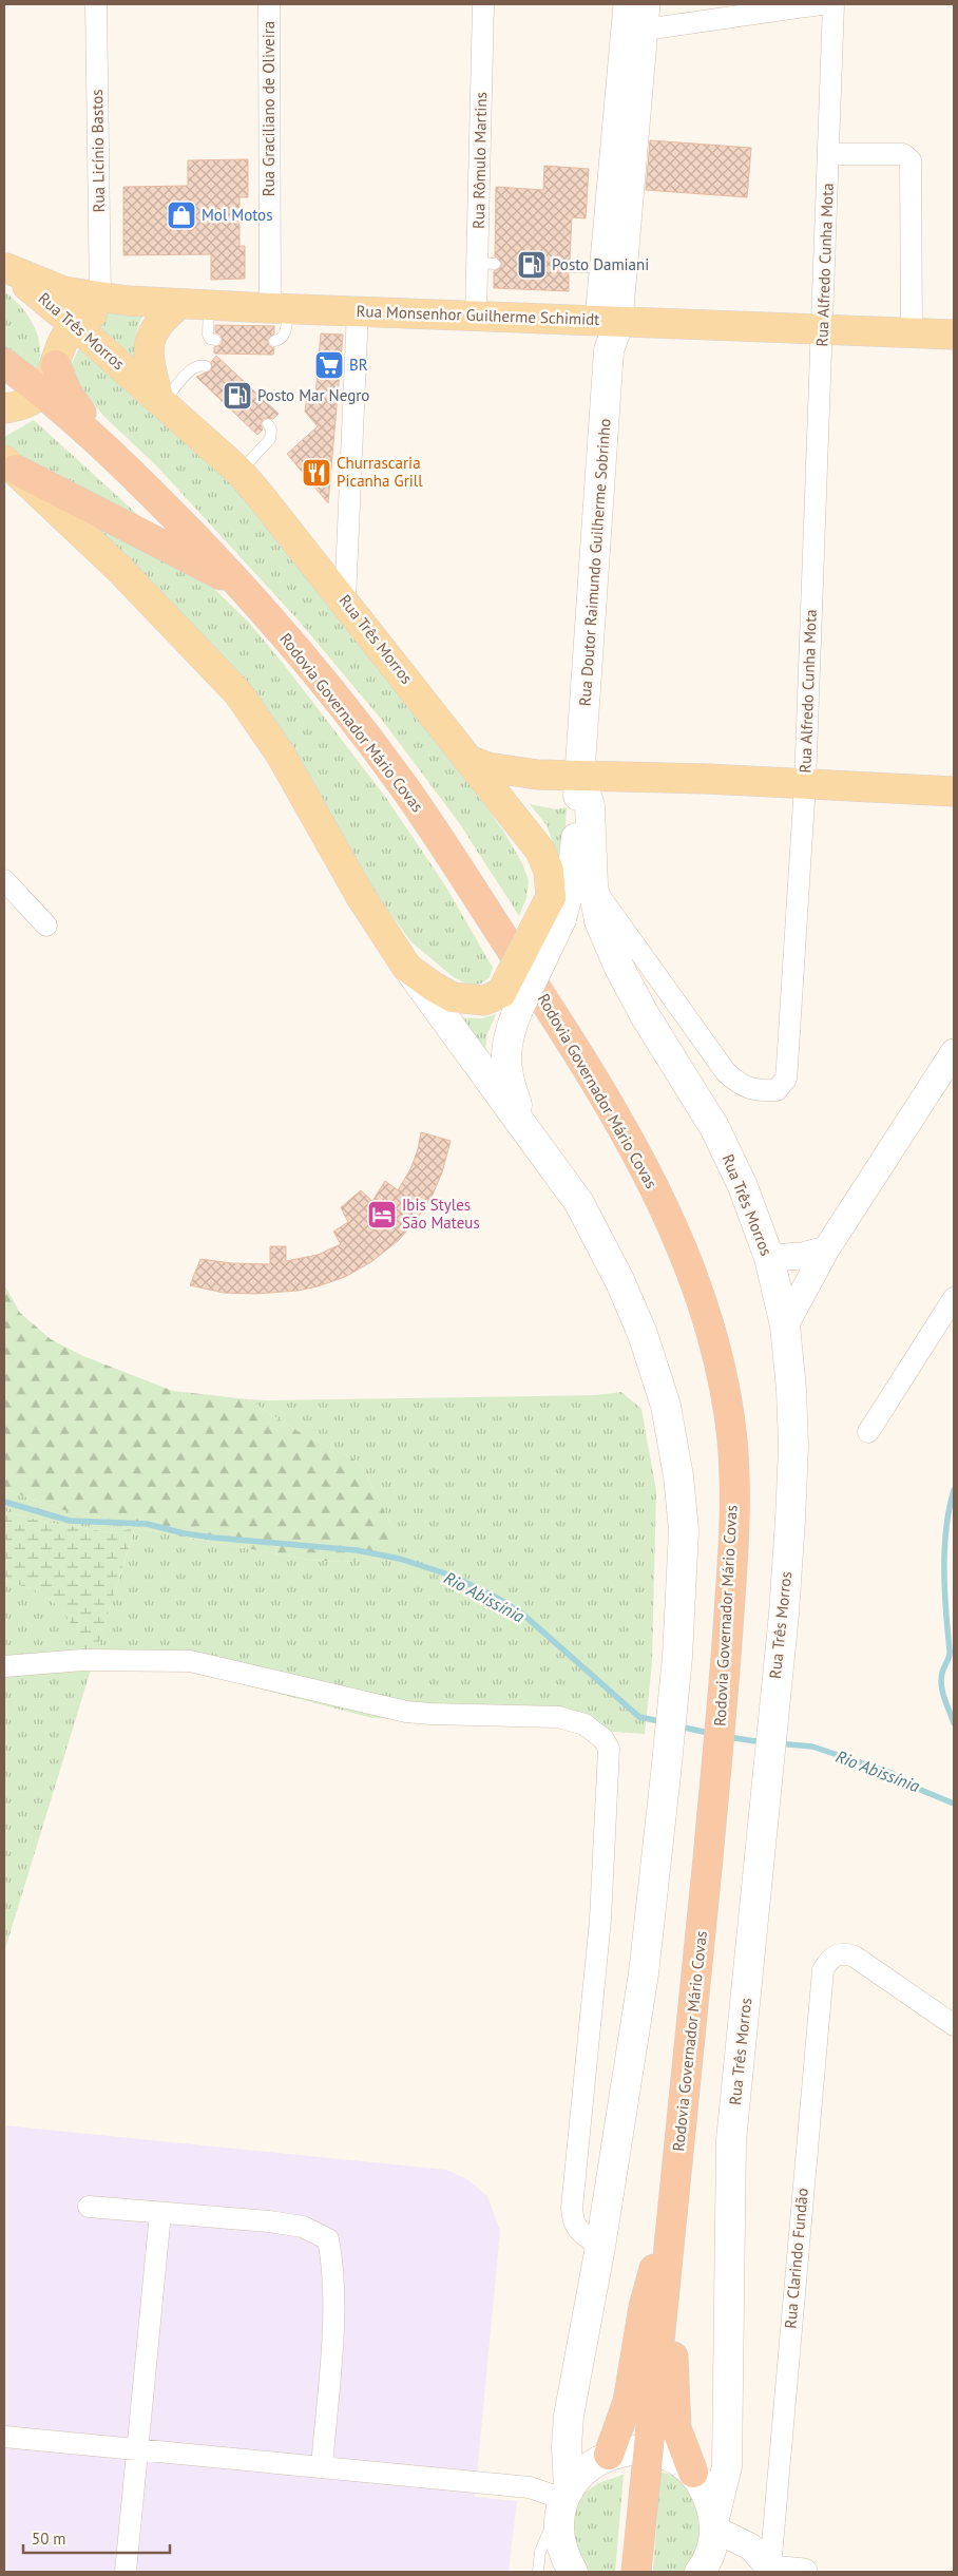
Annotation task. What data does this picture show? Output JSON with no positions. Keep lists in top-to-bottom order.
{
  "streets": {
    "highway": ["Rodovia Governador Mário Covas"],
    "main road": ["Rua Monsenhor Guilherme Schimidt", "Rua Três Morros", "Rua Doutor Raimundo Guilherme Sobrinho"],
    "street": [
      "Rua Graciliano de Oliveira",
      "Rua Licínio Bastos",
      "Rua Rômulo Martins",
      "Rua Alfredo Cunha Mota",
      "Rua Clarindo Fundão"
    ]
  },
  "crossings": [
    ["Rua Graciliano de Oliveira", "Rua Monsenhor Guilherme Schimidt"],
    ["Rua Licínio Bastos", "Rua Monsenhor Guilherme Schimidt"],
    ["Rua Rômulo Martins", "Rua Monsenhor Guilherme Schimidt"],
    ["Rua Alfredo Cunha Mota", "Rua Monsenhor Guilherme Schimidt"],
    ["Rua Alfredo Cunha Mota", "Rua Três Morros"],
    ["Rua Monsenhor Guilherme Schimidt", "Rua Três Morros"],
    ["Rua Monsenhor Guilherme Schimidt", "Rua Doutor Raimundo Guilherme Sobrinho"],
    ["Rua Três Morros", "Rua Doutor Raimundo Guilherme Sobrinho"]
  ],
  "water": ["Rio Abissínia"],
  "places": {
    "shop": ["Mol Motos"],
    "fuel station": ["Posto Damiani", "Posto Mar Negro"],
    "supermarket": ["BR"],
    "restaurant": ["Churrascaria Picanha Grill"],
    "hotel": ["Ibis Styles São Mateus"]
  },
  "scale_bar": "50 m"
}
